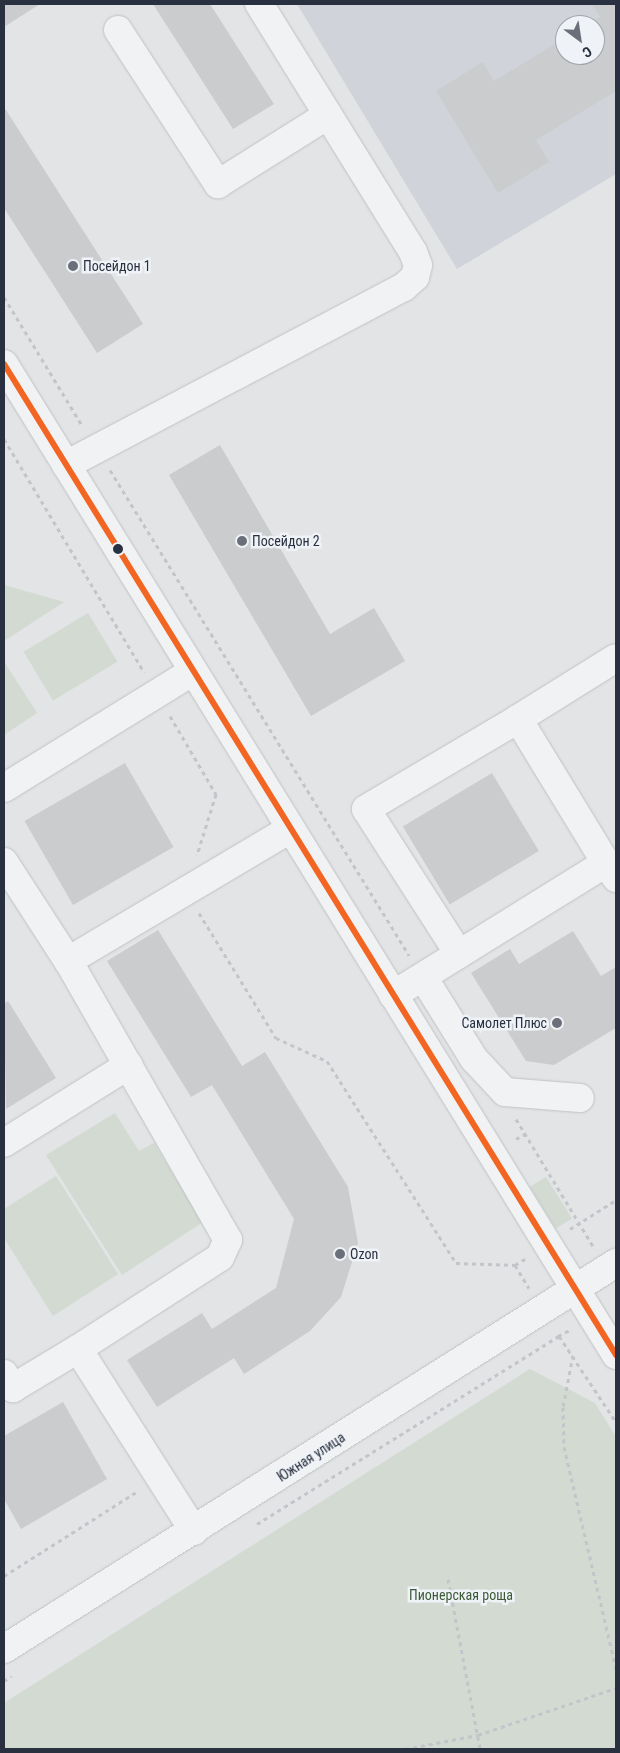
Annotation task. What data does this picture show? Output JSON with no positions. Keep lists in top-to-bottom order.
{
  "streets": {
    "street": ["Южная улица"]
  },
  "parks": ["Пионерская роща"],
  "places": [
    "Посейдон 1",
    "Посейдон 2",
    "Самолет Плюс",
    "Ozon"
  ],
  "north": "bottom right"
}
